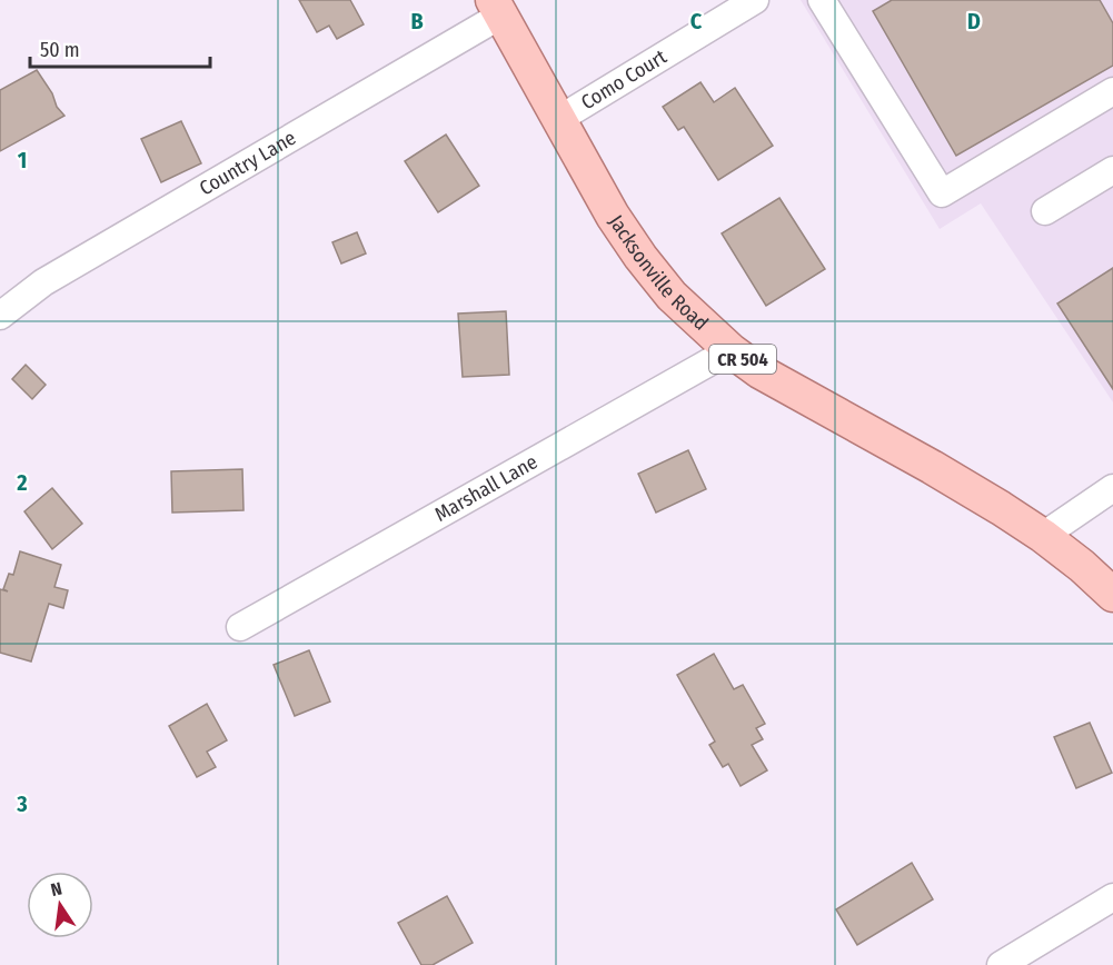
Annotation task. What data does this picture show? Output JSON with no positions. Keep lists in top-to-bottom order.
{
  "streets": {
    "main road": ["Jacksonville Road", "CR 504"],
    "street": ["Como Court", "Country Lane", "Marshall Lane"]
  },
  "crossings": [
    ["Como Court", "Jacksonville Road"],
    ["Country Lane", "Jacksonville Road"],
    ["Jacksonville Road", "Marshall Lane"]
  ],
  "scale_bar": "50 m",
  "north": "top",
  "grid": {
    "columns": ["B", "C", "D"],
    "rows": ["1", "2", "3"]
  }
}
